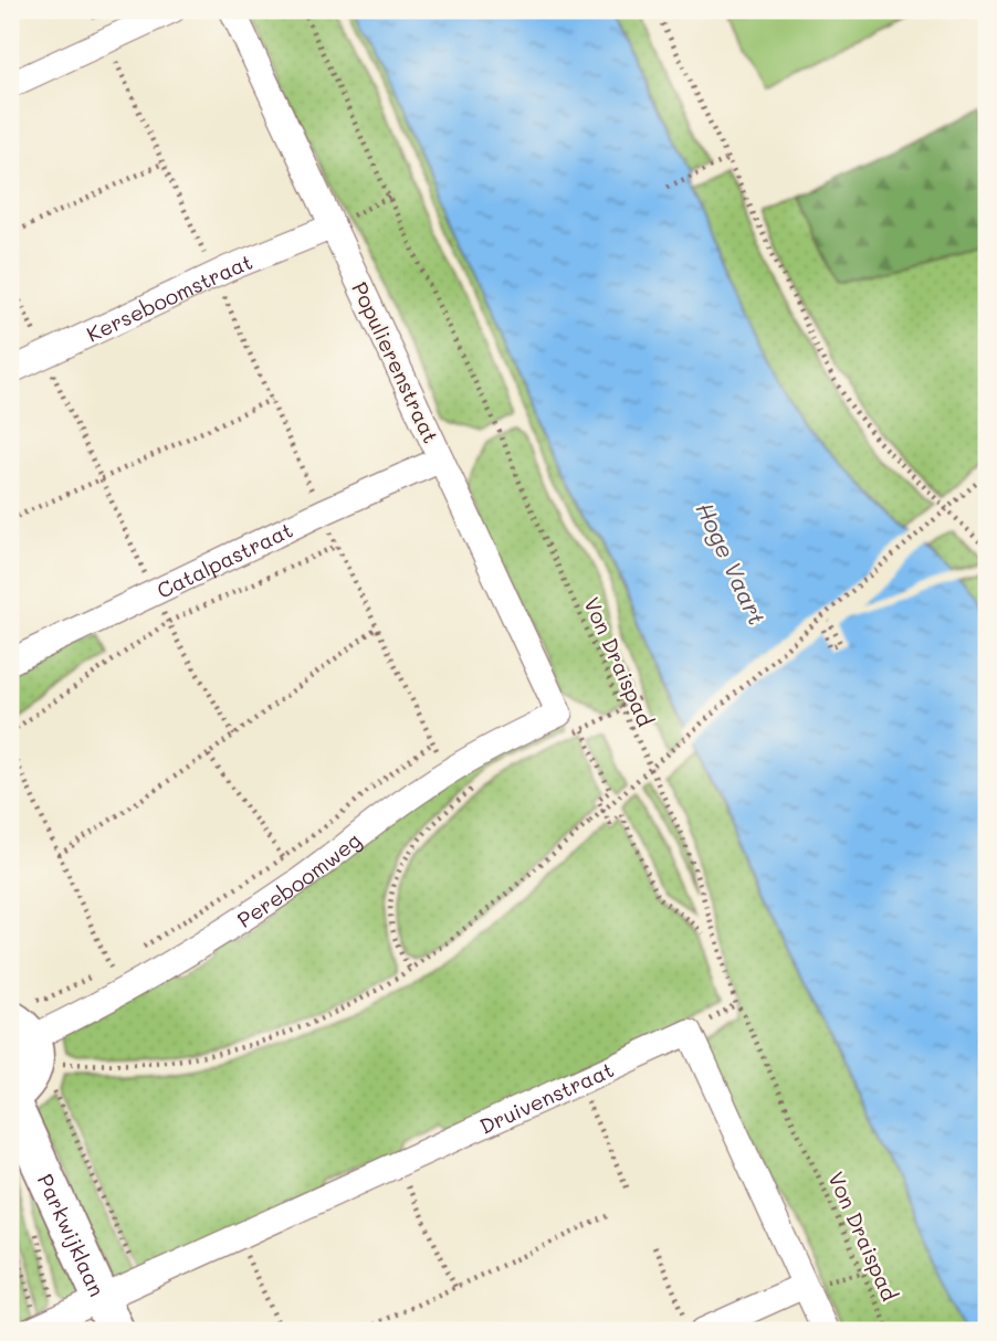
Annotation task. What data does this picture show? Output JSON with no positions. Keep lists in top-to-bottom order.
{
  "streets": {
    "street": [
      "Kerseboomstraat",
      "Populierenstraat",
      "Catalpastraat",
      "Pereboomweg",
      "Druivenstraat",
      "Parkwijklaan"
    ],
    "path": ["Von Draispad"]
  },
  "crossings": [
    ["Kerseboomstraat", "Populierenstraat"],
    ["Populierenstraat", "Catalpastraat"],
    ["Populierenstraat", "Pereboomweg"],
    ["Druivenstraat", "Parkwijklaan"]
  ],
  "water": ["Hoge Vaart"]
}
